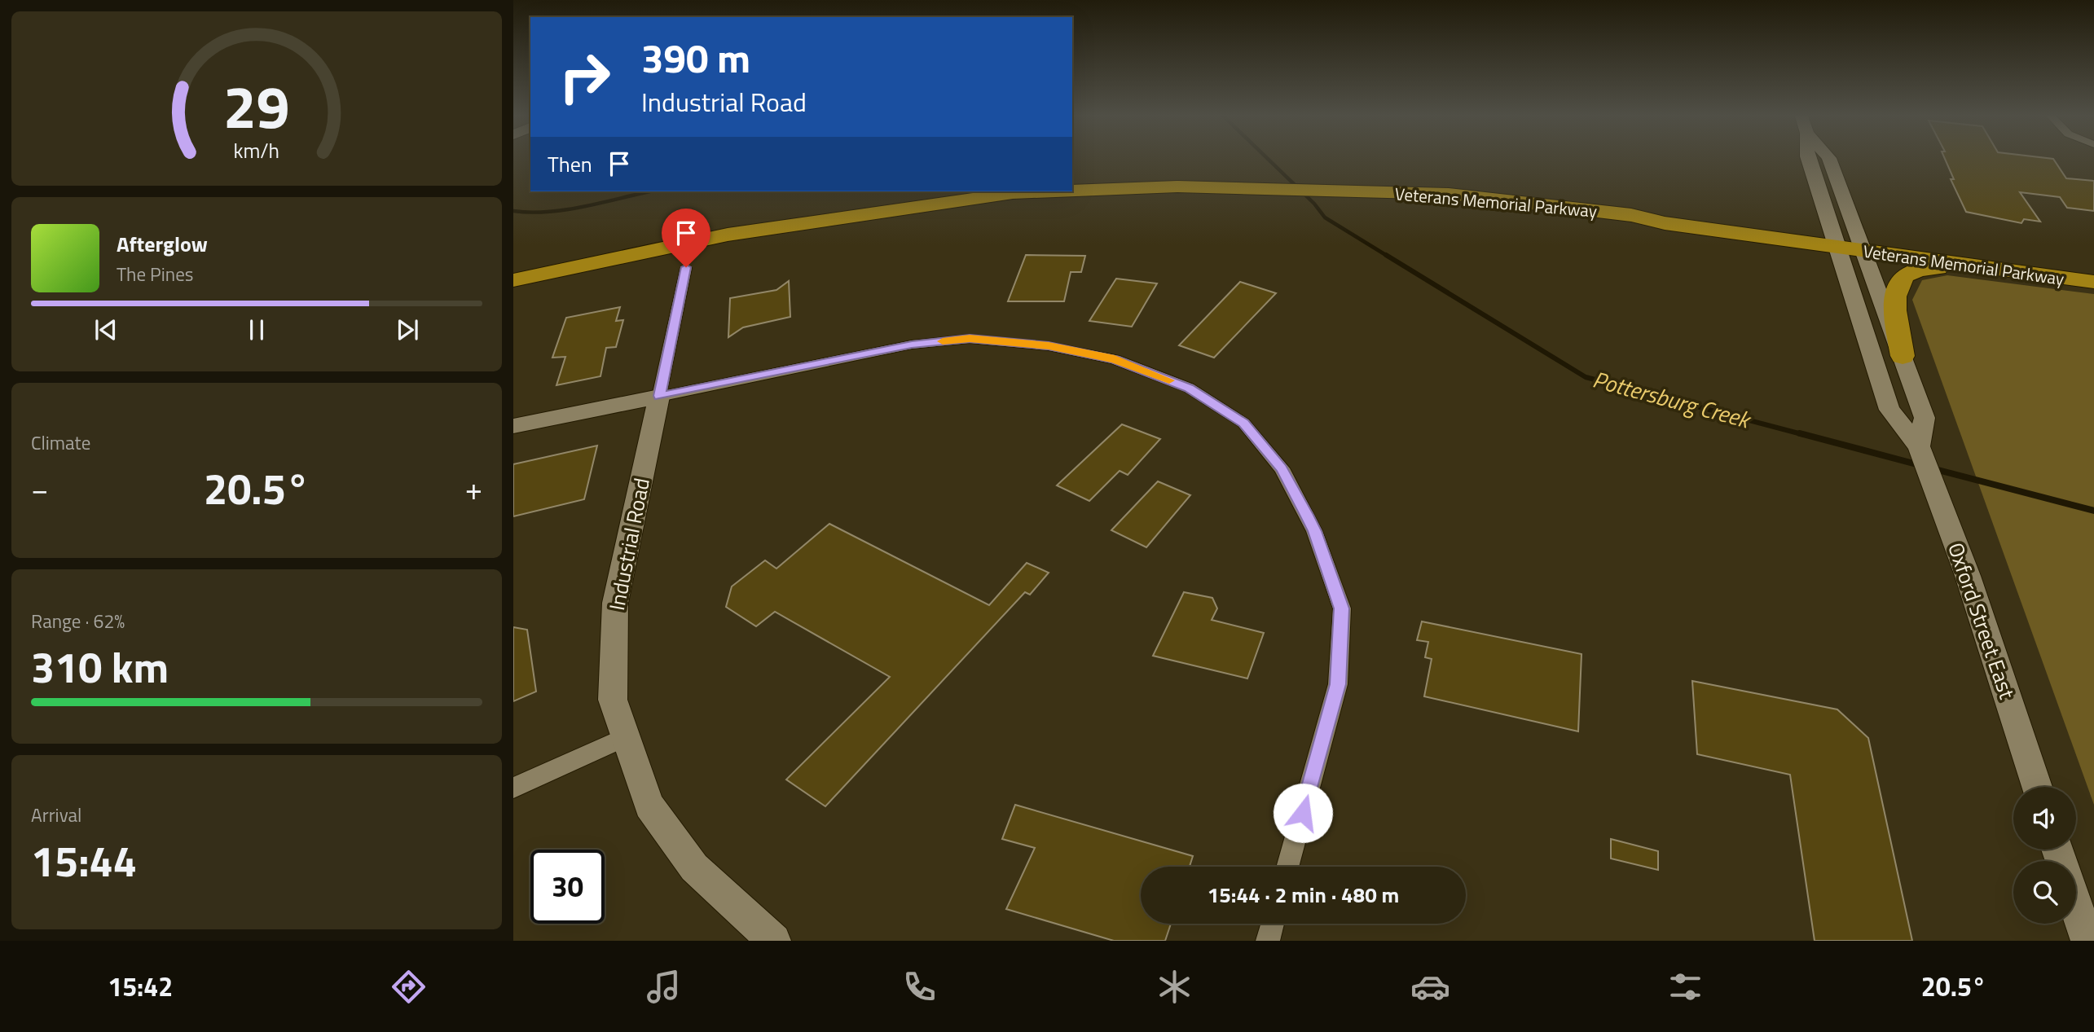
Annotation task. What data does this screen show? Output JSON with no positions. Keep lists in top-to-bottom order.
{
  "streets": {
    "highway": ["Veterans Memorial Parkway"],
    "main road": ["Industrial Road", "Oxford Street East"]
  },
  "crossings": [
    ["Veterans Memorial Parkway", "Oxford Street East"]
  ],
  "water": ["Pottersburg Creek"],
  "page": {
    "turn": ["390 m", "Industrial Road"],
    "then": "Then",
    "song": ["Afterglow", "The Pines"],
    "tile": [
      "Climate",
      ["Range · 62%", "310 km"],
      ["Arrival", "15:44"]
    ],
    "heat": ["−", "20.5°", "+"],
    "limit": "30",
    "trip": "15:44 · 2 min · 480 m",
    "tabs": ["15:42", "20.5°"],
    "gauge": ["29", "km/h"]
  }
}
